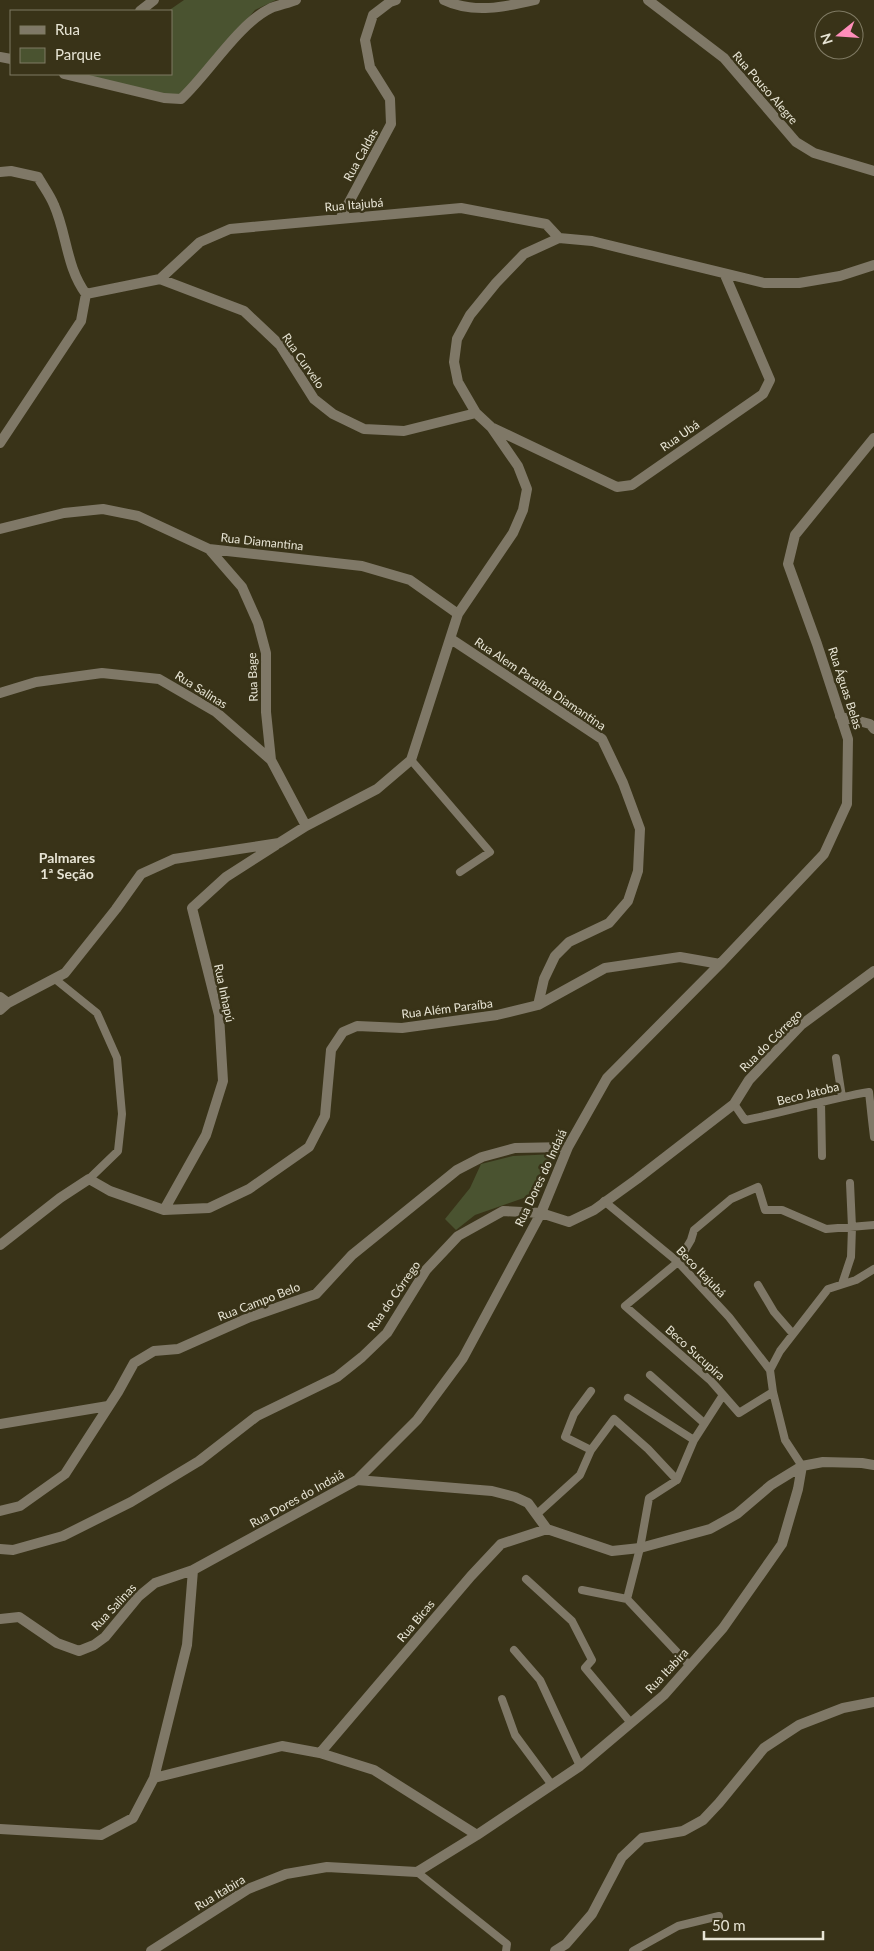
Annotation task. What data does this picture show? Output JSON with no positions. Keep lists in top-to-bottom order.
{
  "streets": {
    "street": [
      "Rua Pouso Alegre",
      "Rua Caldas",
      "Rua Itajubá",
      "Rua Curvelo",
      "Rua Ubá",
      "Rua Diamantina",
      "Rua Bage",
      "Rua Alem Paraíba Diamantina",
      "Rua Águas Belas",
      "Rua Salinas",
      "Rua Inhapú",
      "Rua Além Paraíba",
      "Rua do Córrego",
      "Rua Dores do Indaiá",
      "Rua Campo Belo",
      "Rua Bicas",
      "Rua Itabira"
    ],
    "lane": ["Beco Jatoba", "Beco Itajubá", "Beco Sucupira"]
  },
  "crossings": [
    ["Rua Caldas", "Rua Itajubá"],
    ["Rua Itajubá", "Rua Curvelo"],
    ["Rua Diamantina", "Rua Bage"],
    ["Rua Bage", "Rua Salinas"],
    ["Rua Alem Paraíba Diamantina", "Rua Além Paraíba"],
    ["Rua Águas Belas", "Rua Além Paraíba"],
    ["Rua Águas Belas", "Rua Dores do Indaiá"],
    ["Rua Salinas", "Rua Dores do Indaiá"],
    ["Rua Inhapú", "Rua Além Paraíba"],
    ["Rua Além Paraíba", "Rua Dores do Indaiá"],
    ["Rua do Córrego", "Beco Jatoba"],
    ["Rua do Córrego", "Rua Dores do Indaiá"],
    ["Rua do Córrego", "Beco Itajubá"],
    ["Rua Dores do Indaiá", "Rua Campo Belo"],
    ["Beco Itajubá", "Beco Sucupira"]
  ],
  "districts": ["Palmares 1ª Seção"],
  "legend": ["Rua", "Parque"],
  "scale_bar": "50 m",
  "north": "left"
}
